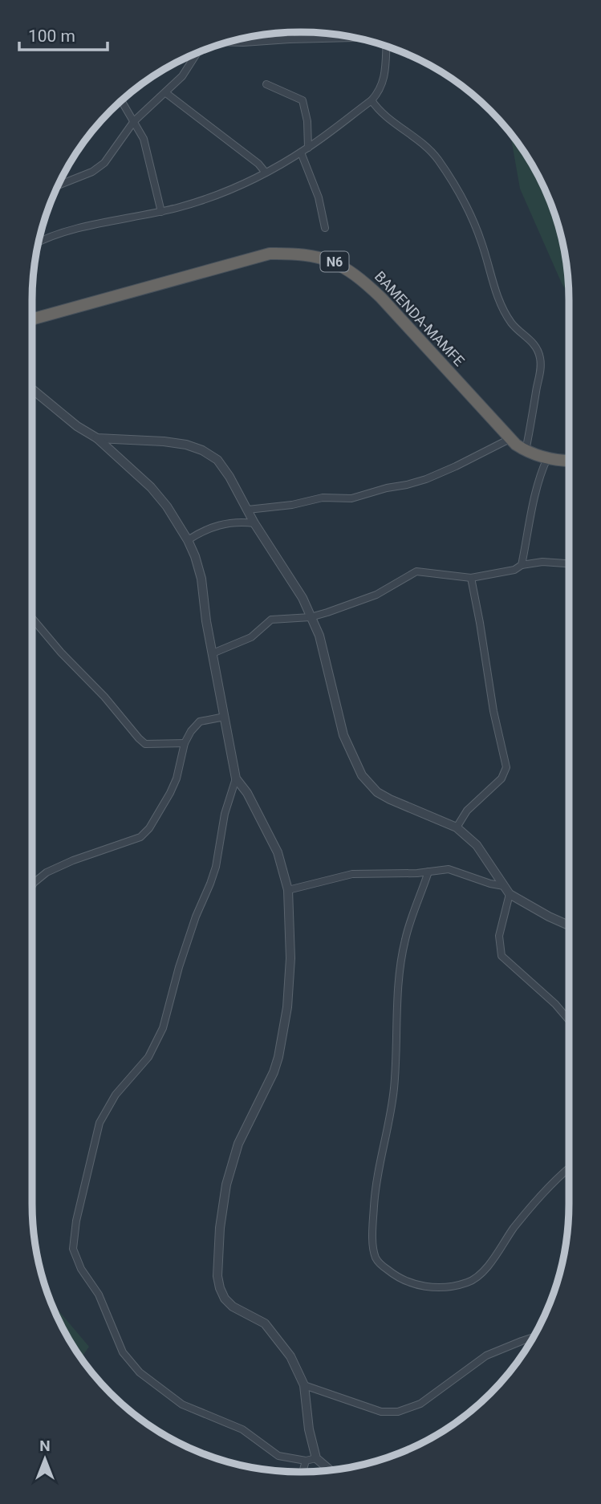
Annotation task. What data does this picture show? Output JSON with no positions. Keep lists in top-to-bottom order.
{
  "streets": {
    "highway": ["N6", "BAMENDA-MAMFE"]
  },
  "scale_bar": "100 m",
  "north": "top"
}
